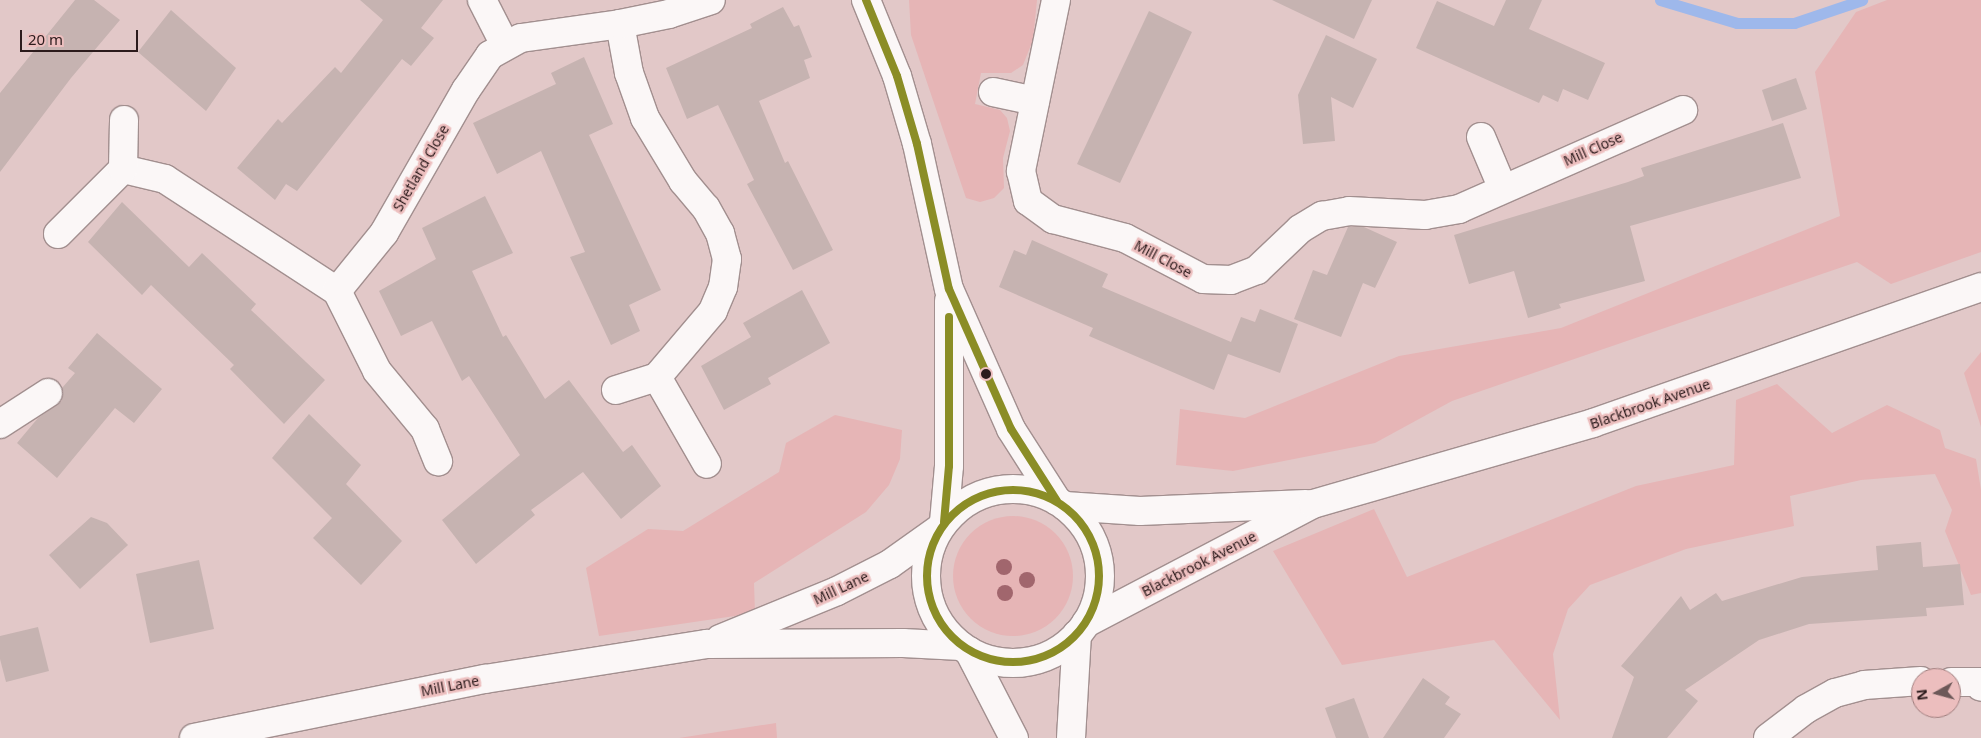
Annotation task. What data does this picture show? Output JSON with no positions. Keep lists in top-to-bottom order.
{
  "streets": {
    "street": [
      "Mill Close",
      "Shetland Close",
      "Blackbrook Avenue",
      "Mill Lane"
    ]
  },
  "crossings": [
    ["Blackbrook Avenue", "Mill Lane"]
  ],
  "scale_bar": "20 m",
  "north": "left"
}
